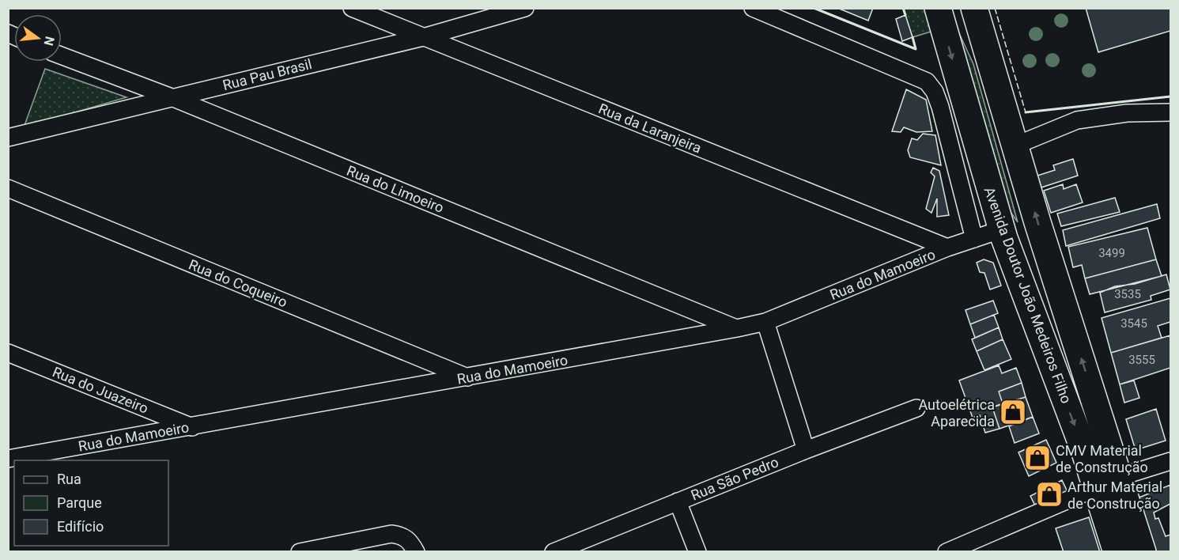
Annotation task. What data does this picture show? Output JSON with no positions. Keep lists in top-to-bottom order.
{
  "streets": {
    "main road": ["Avenida Doutor João Medeiros Filho"],
    "street": [
      "Rua Pau Brasil",
      "Rua da Laranjeira",
      "Rua do Limoeiro",
      "Rua do Mamoeiro",
      "Rua do Coqueiro",
      "Rua do Juazeiro",
      "Rua São Pedro"
    ]
  },
  "crossings": [
    ["Rua Pau Brasil", "Rua da Laranjeira"],
    ["Rua Pau Brasil", "Rua do Limoeiro"],
    ["Rua da Laranjeira", "Rua do Mamoeiro"],
    ["Rua do Limoeiro", "Rua do Mamoeiro"],
    ["Rua do Mamoeiro", "Rua do Coqueiro"],
    ["Rua do Mamoeiro", "Avenida Doutor João Medeiros Filho"],
    ["Rua do Mamoeiro", "Rua do Juazeiro"]
  ],
  "places": {
    "shop": ["Autoelétrica Aparecida", "CMV Material de Construção", "Arthur Material de Construção"]
  },
  "house_numbers": [
    "3499",
    "3535",
    "3545",
    "3555"
  ],
  "legend": ["Rua", "Parque", "Edifício"],
  "north": "right"
}
